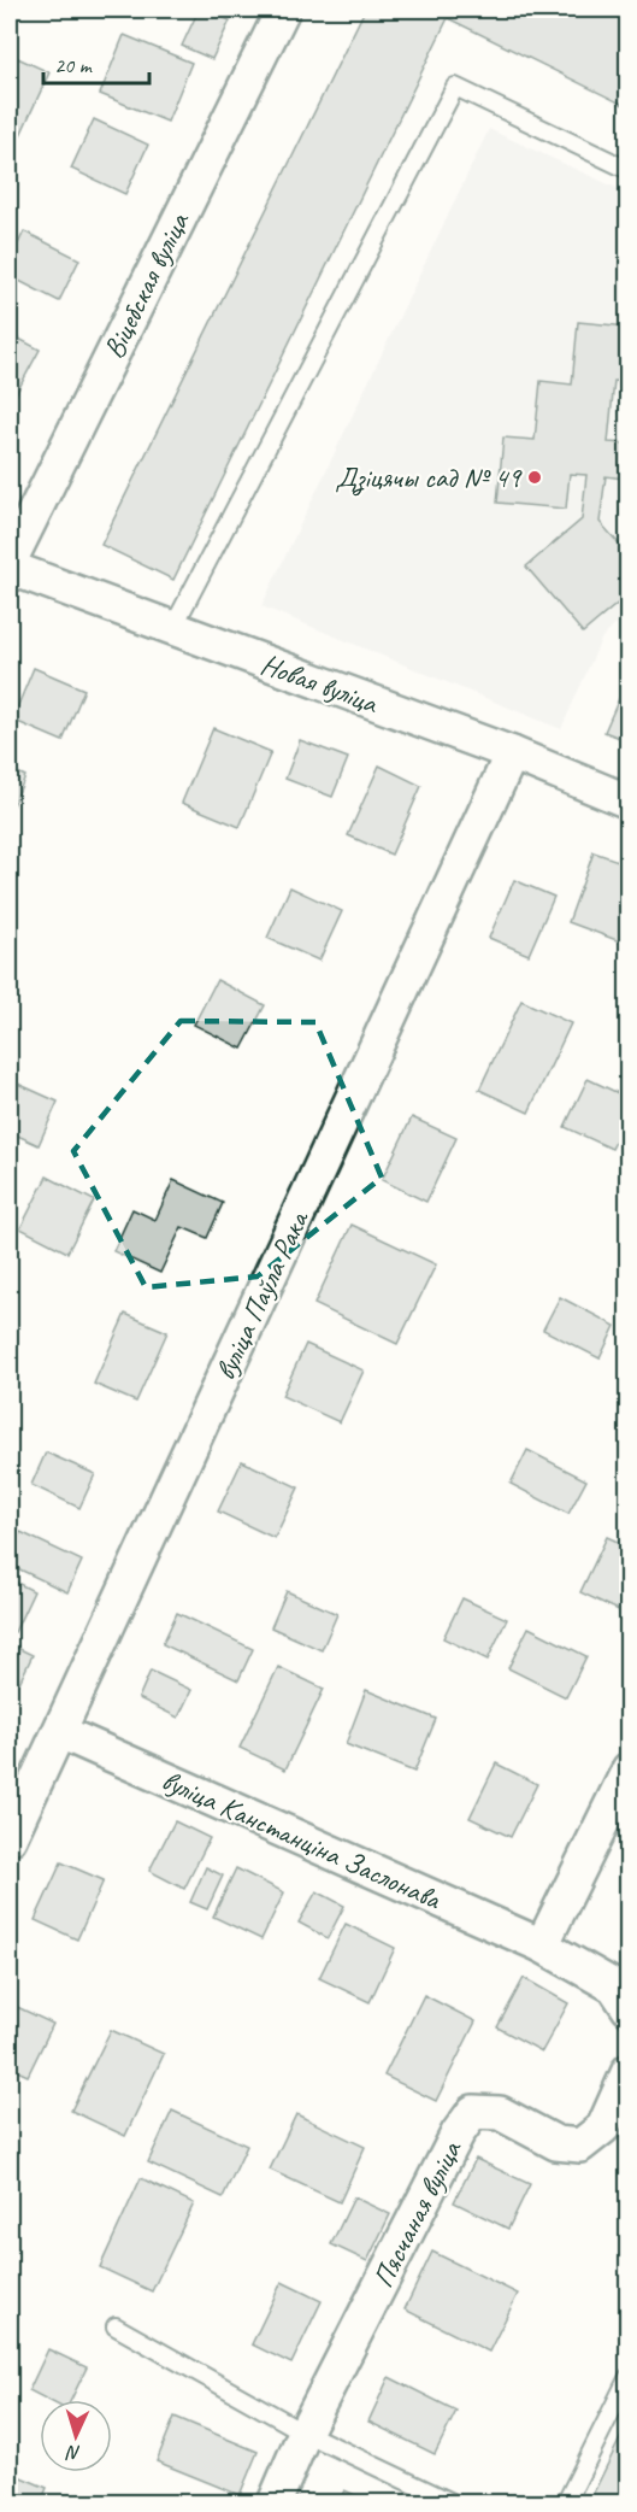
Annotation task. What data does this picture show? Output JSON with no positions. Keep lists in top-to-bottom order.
{
  "streets": {
    "street": [
      "Віцебская вуліца",
      "Новая вуліца",
      "вуліца Паўла Рака",
      "вуліца Канстанціна Заслонава",
      "Пясчаная вуліца"
    ]
  },
  "crossings": [
    ["Новая вуліца", "вуліца Паўла Рака"],
    ["вуліца Паўла Рака", "вуліца Канстанціна Заслонава"]
  ],
  "places": ["Дзіцячы сад № 49"],
  "scale_bar": "20 m",
  "north": "bottom"
}
